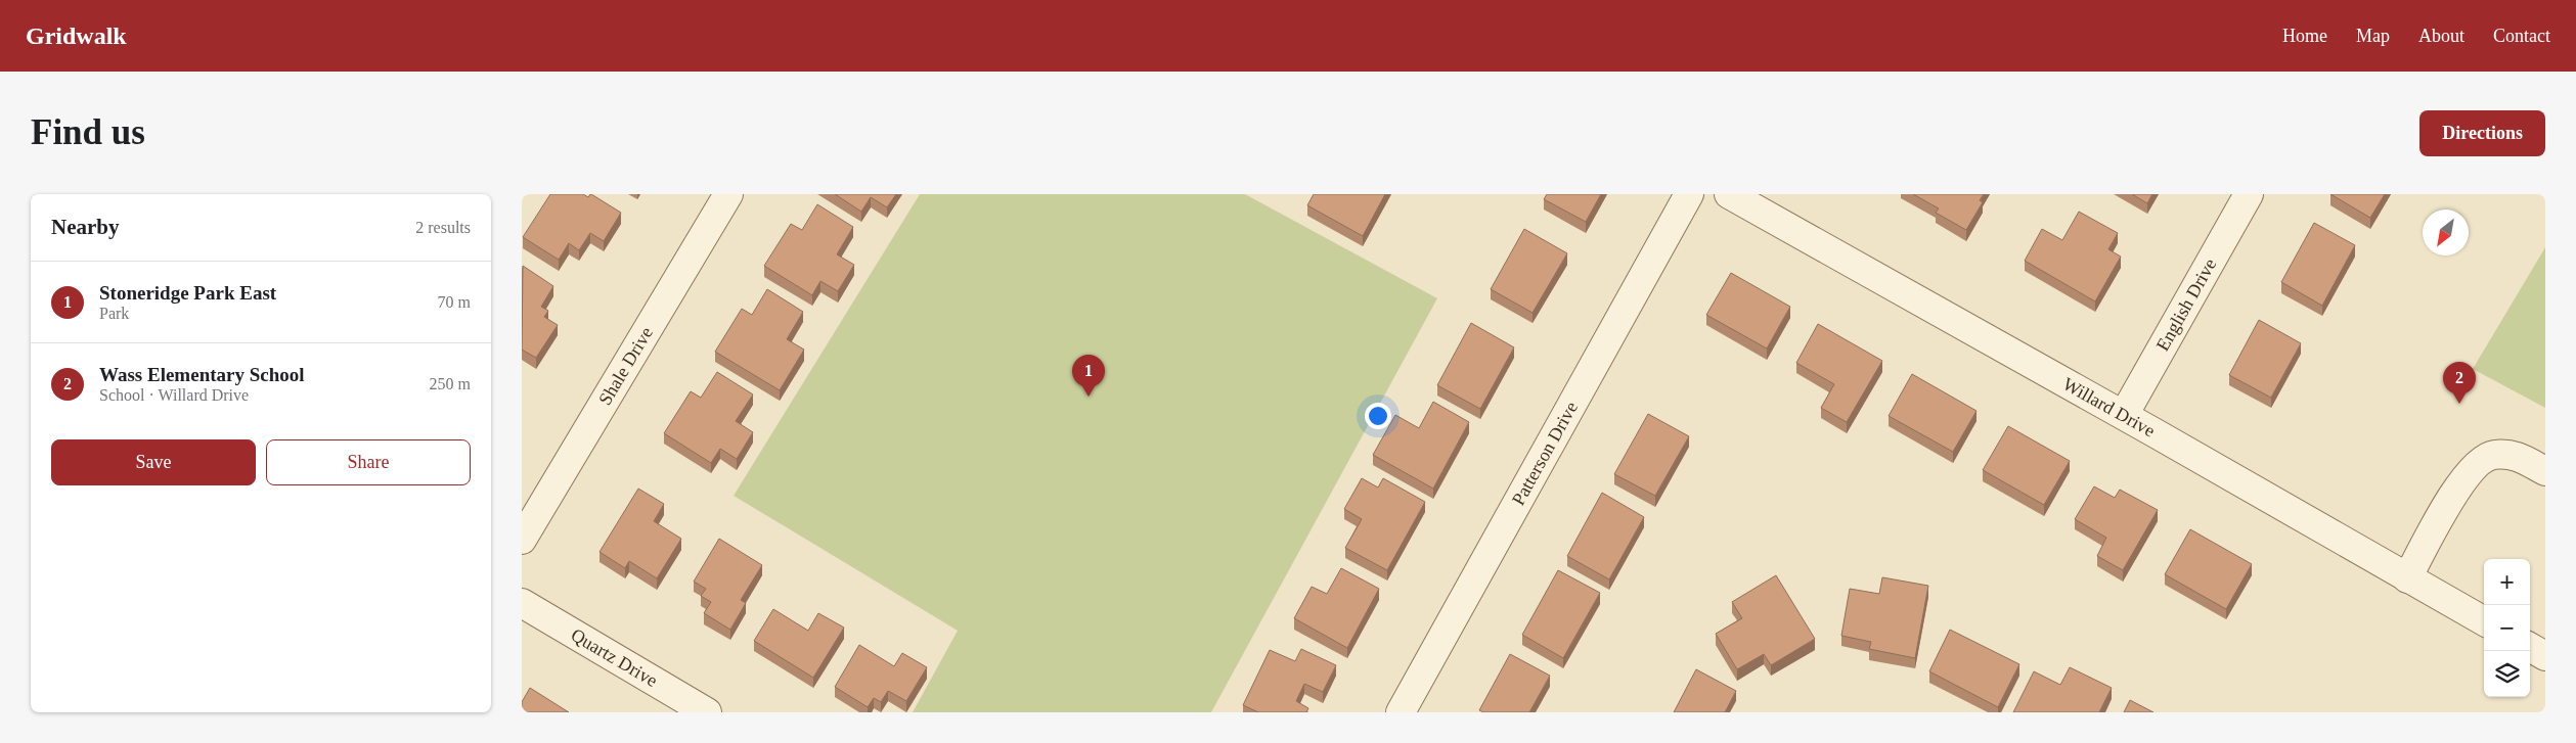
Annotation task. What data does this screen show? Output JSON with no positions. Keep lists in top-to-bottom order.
{
  "streets": {
    "street": [
      "English Drive",
      "Shale Drive",
      "Willard Drive",
      "Patterson Drive",
      "Quartz Drive"
    ]
  },
  "crossings": [
    ["English Drive", "Willard Drive"]
  ],
  "north": "bottom left",
  "page": {
    "header": "Gridwalk",
    "nav": [
      "Home",
      "Map",
      "About",
      "Contact"
    ],
    "buttons": [
      "Directions",
      ["Save", "Share"]
    ],
    "title": "Find us",
    "heading": ["Nearby", "2 results"],
    "list": [
      {
        "mark": "1",
        "name": "Stoneridge Park East",
        "note": "Park",
        "value": "70 m"
      },
      {
        "mark": "2",
        "name": "Wass Elementary School",
        "note": "School · Willard Drive",
        "value": "250 m"
      }
    ],
    "pins": ["1", "2"],
    "map_buttons": ["+", "−"]
  }
}
